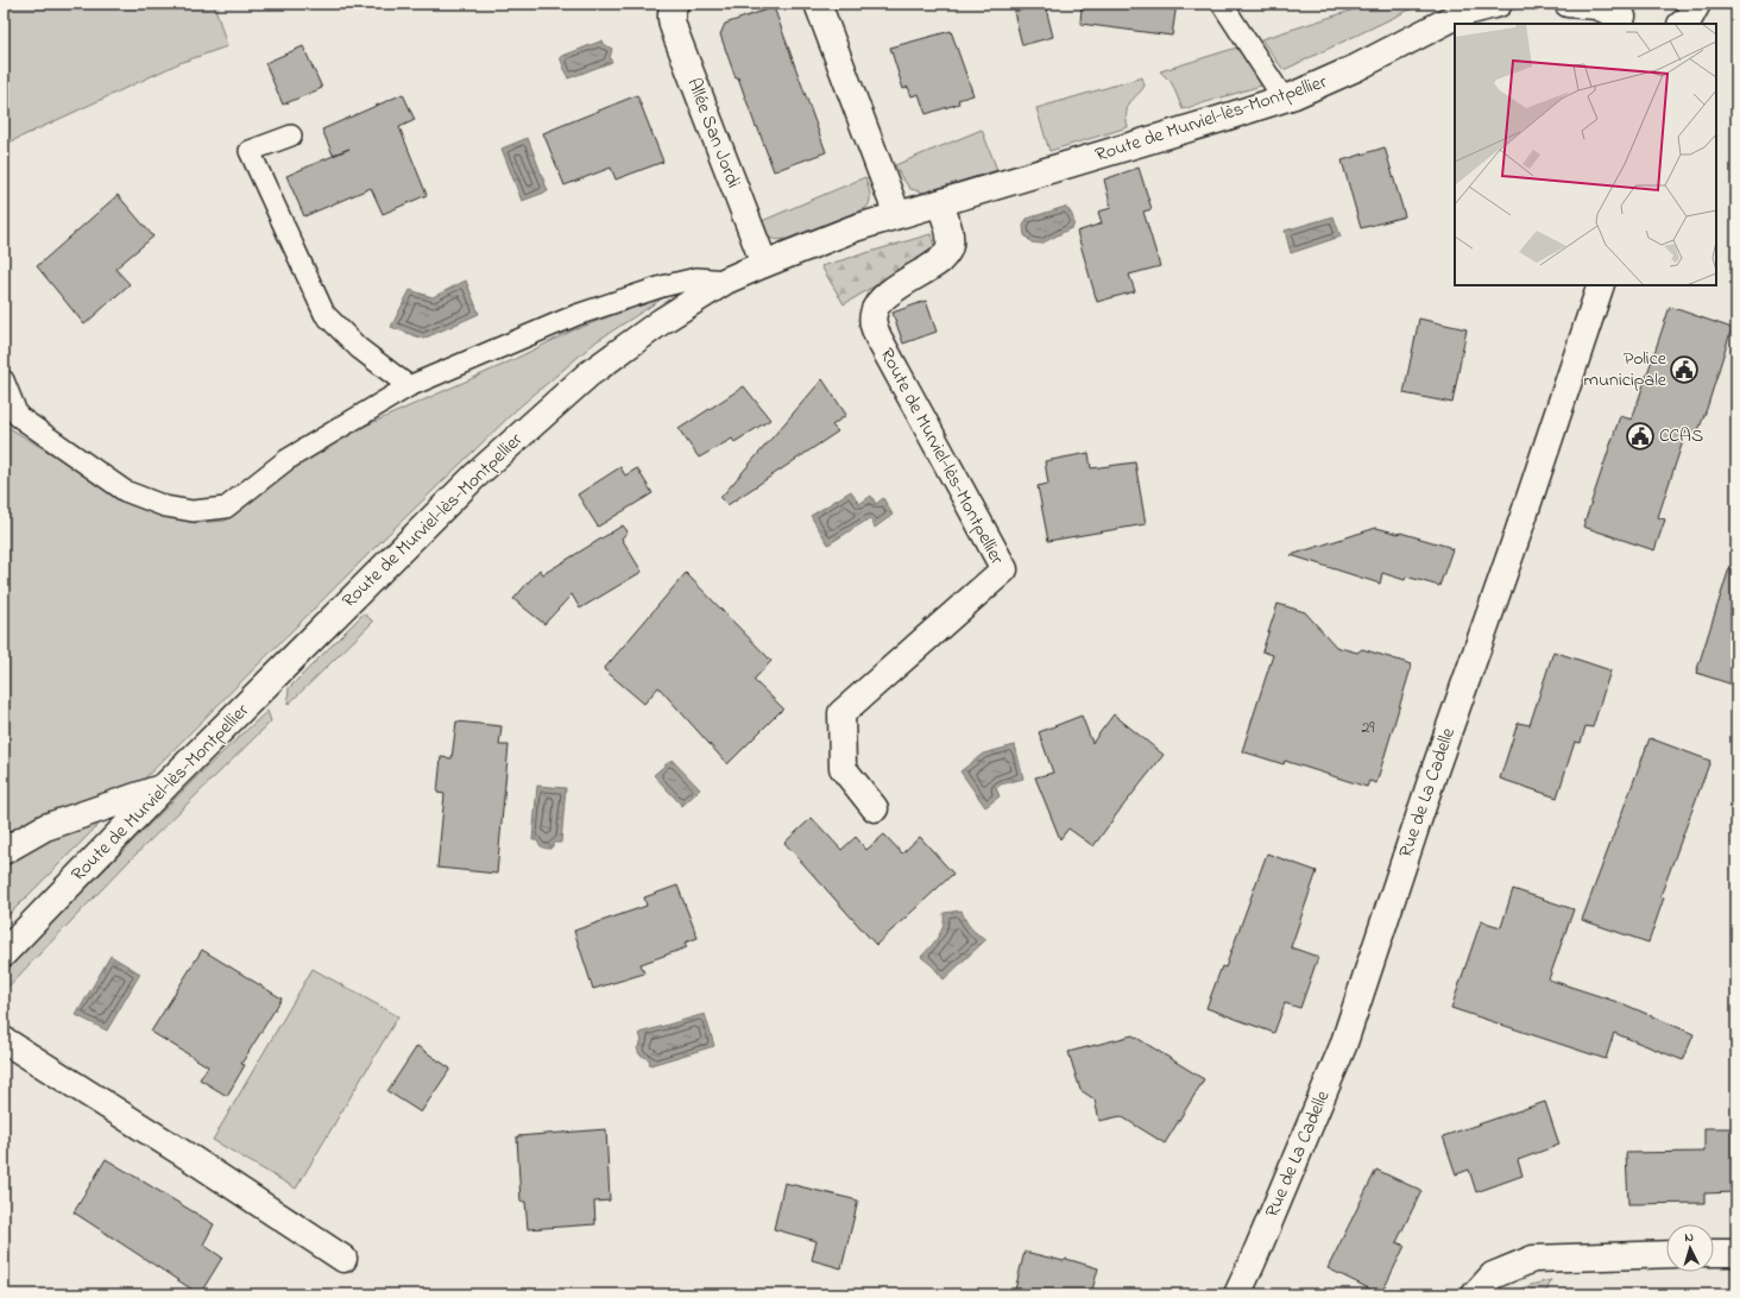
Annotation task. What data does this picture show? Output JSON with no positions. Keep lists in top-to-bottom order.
{
  "streets": {
    "street": ["Route de Murviel-lès-Montpellier", "Allée San Jordi", "Rue de La Cadelle"]
  },
  "crossings": [
    ["Route de Murviel-lès-Montpellier", "Allée San Jordi"]
  ],
  "places": {
    "public building": ["Police municipale", "CCAS"]
  },
  "house_numbers": ["29"],
  "north": "top"
}
